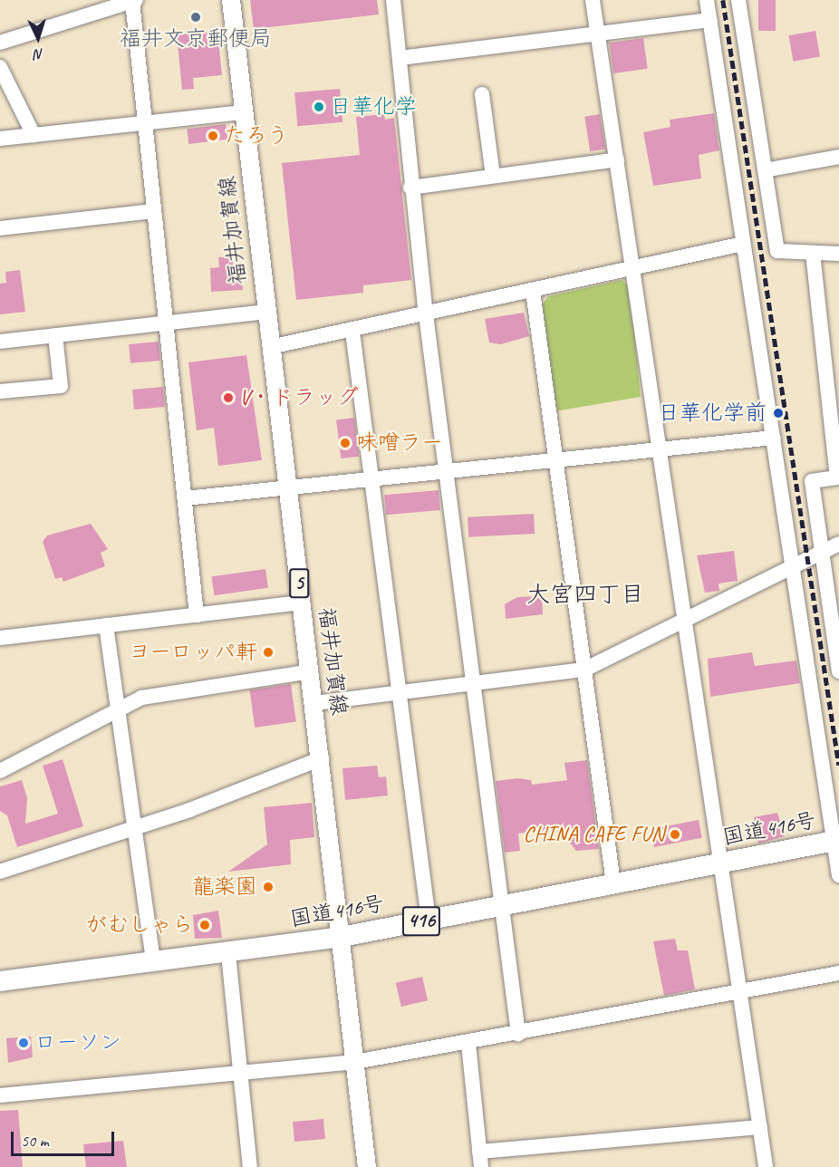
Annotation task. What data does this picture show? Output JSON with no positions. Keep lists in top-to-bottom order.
{
  "streets": {
    "highway": ["国道416号", "416"],
    "main road": ["福井加賀線", "5"]
  },
  "crossings": [
    ["福井加賀線", "国道416号"]
  ],
  "districts": ["大宮四丁目"],
  "places": [
    "福井文京郵便局",
    "日華化学",
    "たろう",
    "V・ドラッグ",
    "日華化学前",
    "味噌ラー",
    "ヨーロッパ軒",
    "CHINA CAFE FUN",
    "龍楽園",
    "がむしゃら",
    "ローソン"
  ],
  "scale_bar": "50 m",
  "north": "bottom"
}
